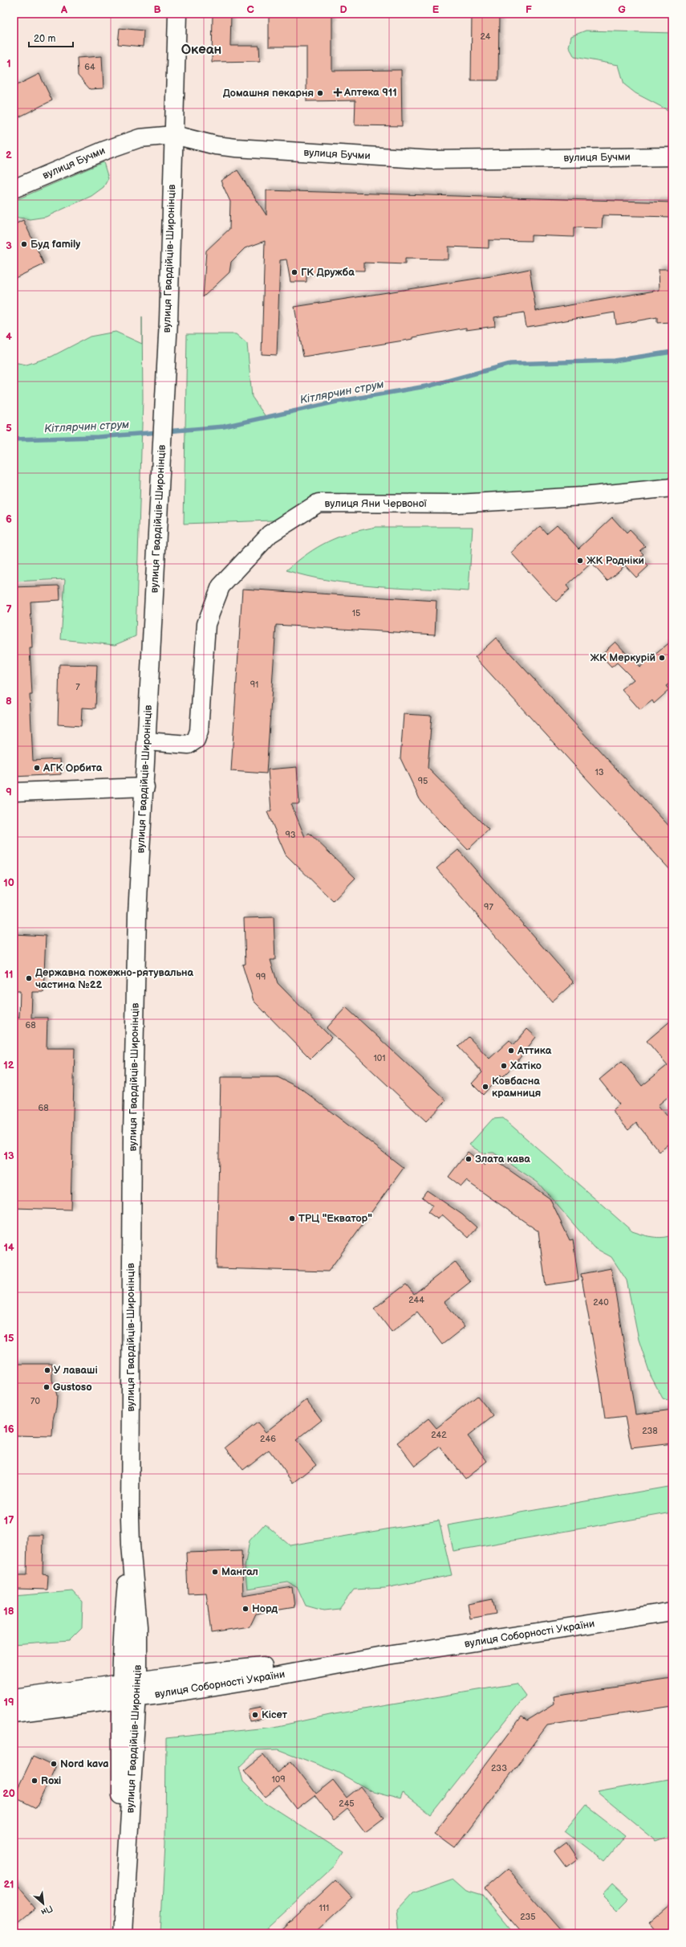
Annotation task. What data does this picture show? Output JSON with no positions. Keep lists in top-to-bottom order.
{
  "streets": {
    "street": [
      "вулиця Бучми",
      "вулиця Гвардійців-Широнінців",
      "вулиця Яни Червоної",
      "вулиця Соборності України"
    ]
  },
  "crossings": [
    ["вулиця Бучми", "вулиця Гвардійців-Широнінців"],
    ["вулиця Гвардійців-Широнінців", "вулиця Яни Червоної"],
    ["вулиця Гвардійців-Широнінців", "вулиця Соборності України"]
  ],
  "districts": ["Океан"],
  "water": ["Кітлярчин струм"],
  "places": {
    "health": ["Аптека 911"],
    "other": [
      "Домашня пекарня",
      "Буд family",
      "ГК Дружба",
      "ЖК Родніки",
      "ЖК Меркурій",
      "АГК Орбита",
      "Державна пожежно-рятувальна частина №22",
      "Аттика",
      "Хатіко",
      "Ковбасна крамниця",
      "Злата кава",
      "ТРЦ \"Екватор\"",
      "У лаваші",
      "Gustoso",
      "Мангал",
      "Норд",
      "Кісет",
      "Nord kava",
      "Roxi"
    ]
  },
  "house_numbers": [
    "24",
    "64",
    "15",
    "91",
    "7",
    "13",
    "95",
    "93",
    "97",
    "99",
    "68",
    "101",
    "68",
    "244",
    "240",
    "70",
    "238",
    "242",
    "246",
    "233",
    "109",
    "245",
    "111",
    "235"
  ],
  "scale_bar": "20 m",
  "north": "bottom right",
  "grid": {
    "columns": [
      "A",
      "B",
      "C",
      "D",
      "E",
      "F",
      "G"
    ],
    "rows": [
      "1",
      "2",
      "3",
      "4",
      "5",
      "6",
      "7",
      "8",
      "9",
      "10",
      "11",
      "12",
      "13",
      "14",
      "15",
      "16",
      "17",
      "18",
      "19",
      "20",
      "21"
    ]
  }
}
